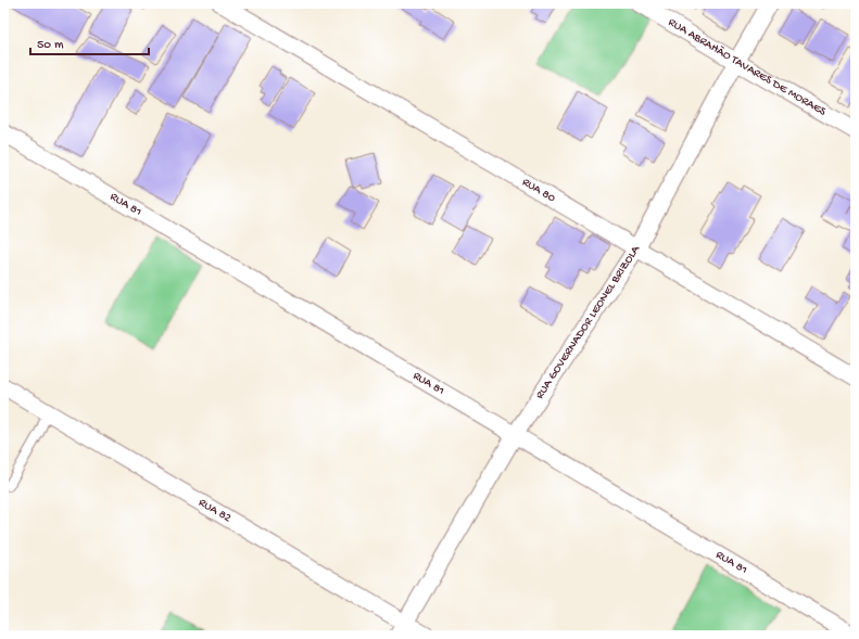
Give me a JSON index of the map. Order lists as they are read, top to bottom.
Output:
{
  "streets": {
    "street": [
      "RUA ABRAHÃO TAVARES DE MORAES",
      "RUA 80",
      "RUA 81",
      "RUA GOVERNADOR LEONEL BRIZOLA",
      "RUA 82"
    ]
  },
  "crossings": [
    ["RUA ABRAHÃO TAVARES DE MORAES", "RUA GOVERNADOR LEONEL BRIZOLA"],
    ["RUA 80", "RUA GOVERNADOR LEONEL BRIZOLA"],
    ["RUA 81", "RUA GOVERNADOR LEONEL BRIZOLA"],
    ["RUA GOVERNADOR LEONEL BRIZOLA", "RUA 82"]
  ],
  "scale_bar": "50 m"
}
